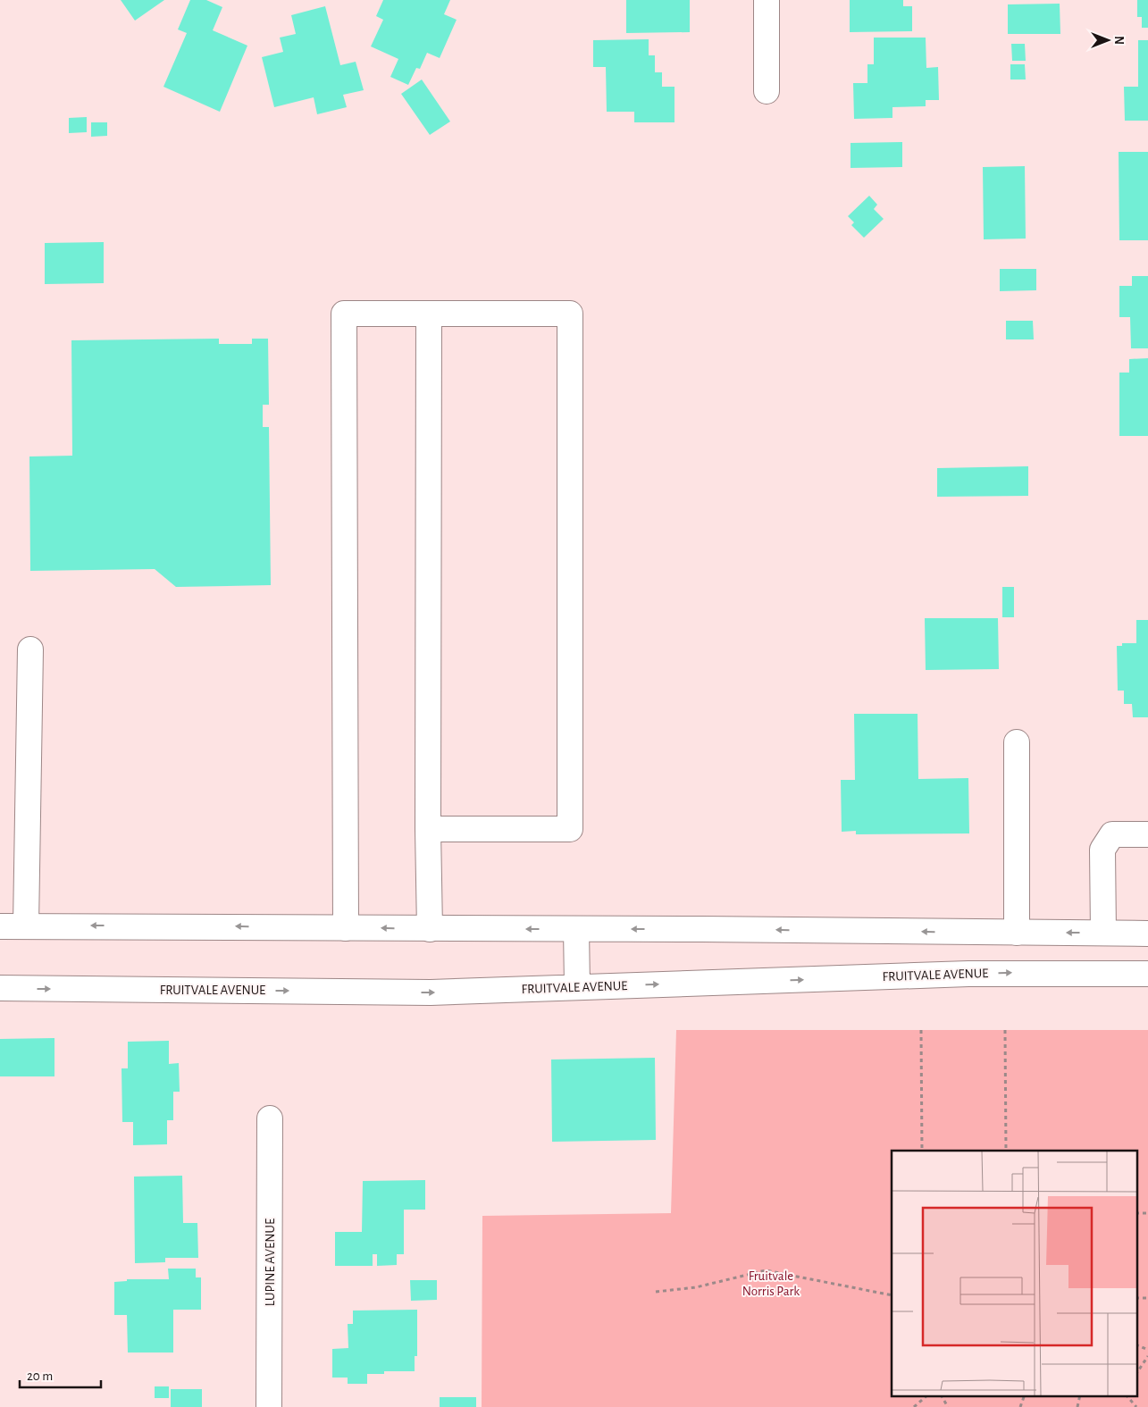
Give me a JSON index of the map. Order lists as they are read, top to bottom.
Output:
{
  "streets": {
    "main road": ["FRUITVALE AVENUE", "LUPINE AVENUE"]
  },
  "parks": ["Fruitvale Norris Park"],
  "scale_bar": "20 m",
  "north": "right"
}
